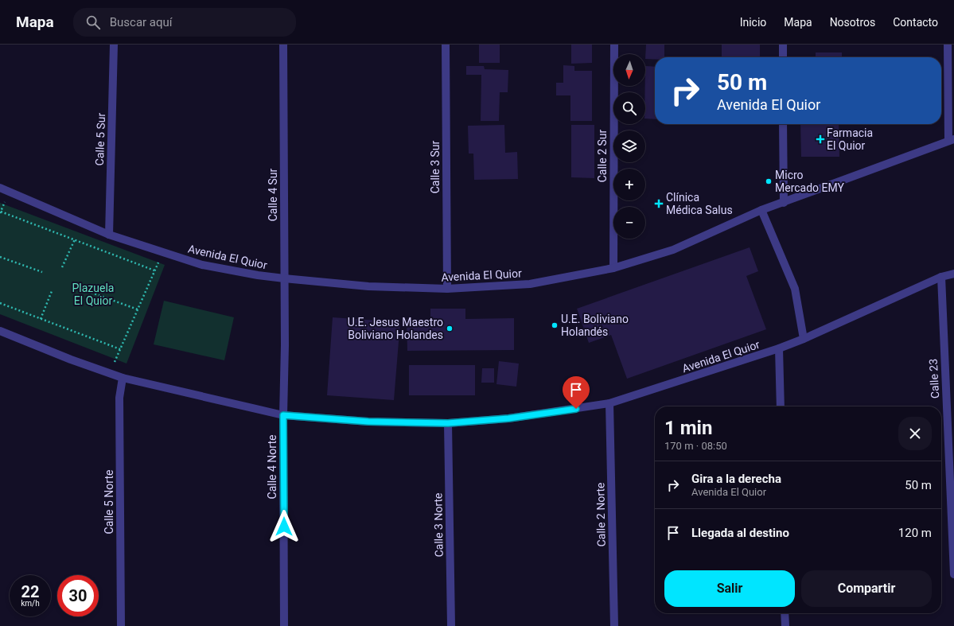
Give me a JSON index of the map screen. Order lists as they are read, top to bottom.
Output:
{
  "streets": {
    "street": [
      "Calle 5 Sur",
      "Calle 2 Sur",
      "Calle 3 Sur",
      "Calle 4 Sur",
      "Avenida El Quior",
      "Calle 23",
      "Calle 4 Norte",
      "Calle 5 Norte",
      "Calle 2 Norte",
      "Calle 3 Norte"
    ]
  },
  "crossings": [
    ["Calle 5 Sur", "Avenida El Quior"],
    ["Calle 2 Sur", "Avenida El Quior"],
    ["Calle 3 Sur", "Avenida El Quior"],
    ["Calle 4 Sur", "Avenida El Quior"],
    ["Calle 4 Sur", "Calle 4 Norte"],
    ["Avenida El Quior", "Calle 23"],
    ["Avenida El Quior", "Calle 4 Norte"],
    ["Avenida El Quior", "Calle 5 Norte"],
    ["Avenida El Quior", "Calle 2 Norte"],
    ["Avenida El Quior", "Calle 3 Norte"]
  ],
  "parks": ["Plazuela El Quior"],
  "places": {
    "health": ["Farmacia El Quior", "Clínica Médica Salus"],
    "other": ["Micro Mercado EMY", "U.E. Boliviano Holandés", "U.E. Jesus Maestro Boliviano Holandes"]
  },
  "north": "bottom",
  "page": {
    "header": "Mapa",
    "search": "Buscar aquí",
    "nav": [
      "Inicio",
      "Mapa",
      "Nosotros",
      "Contacto"
    ],
    "map_buttons": ["+", "−"],
    "turn": ["50 m", "Avenida El Quior"],
    "heading": ["1 min", "170 m · 08:50"],
    "list": [
      {
        "name": "Gira a la derecha",
        "note": "Avenida El Quior",
        "value": "50 m"
      },
      {
        "name": "Llegada al destino",
        "value": "120 m"
      }
    ],
    "buttons": ["Salir", "Compartir"],
    "speed": "22 km/h",
    "limit": "30"
  }
}
